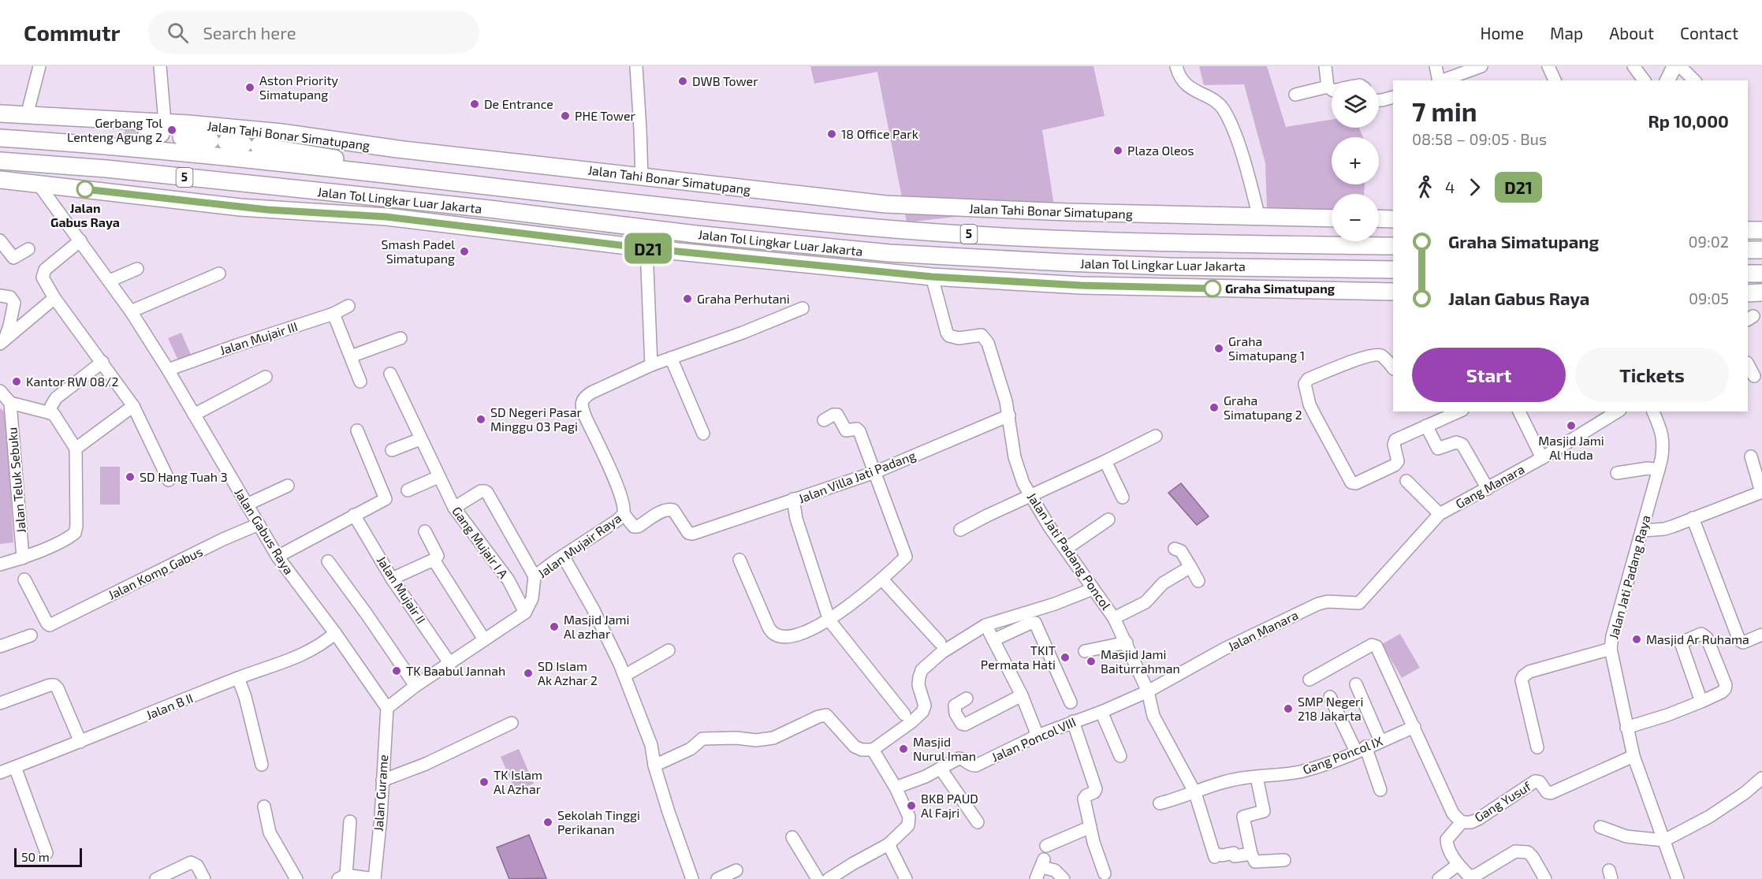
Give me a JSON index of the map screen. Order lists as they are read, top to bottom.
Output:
{
  "streets": {
    "highway": ["Jalan Tahi Bonar Simatupang", "5", "Jalan Tol Lingkar Luar Jakarta"],
    "street": [
      "Jalan Mujair III",
      "Jalan Villa Jati Padang",
      "Jalan Teluk Sebuku",
      "Gang Manara",
      "Jalan Gabus Raya",
      "Gang Mujair I A",
      "Jalan Mujair Raya",
      "Jalan Jati Padang Poncol",
      "Jalan Komp Gabus",
      "Jalan Jati Padang Raya",
      "Jalan Mujair II",
      "Jalan Manara",
      "Jalan B II",
      "Jalan Poncol VIII",
      "Gang Poncol IX",
      "Jalan Gurame",
      "Gang Yusuf"
    ]
  },
  "crossings": [
    ["Jalan Mujair III", "Jalan Gabus Raya"],
    ["Jalan Villa Jati Padang", "Jalan Jati Padang Poncol"],
    ["Gang Manara", "Jalan Manara"],
    ["Jalan Gabus Raya", "Jalan Komp Gabus"],
    ["Jalan Gabus Raya", "Jalan B II"],
    ["Jalan Gabus Raya", "Jalan Gurame"],
    ["Gang Mujair I A", "Jalan Mujair Raya"],
    ["Jalan Jati Padang Poncol", "Jalan Manara"],
    ["Jalan Jati Padang Poncol", "Jalan Poncol VIII"],
    ["Jalan Jati Padang Poncol", "Gang Poncol IX"],
    ["Jalan Jati Padang Raya", "Gang Yusuf"],
    ["Jalan Manara", "Jalan Poncol VIII"]
  ],
  "places": [
    "DWB Tower",
    "Aston Priority Simatupang",
    "De Entrance",
    "PHE Tower",
    "Gerbang Tol Lenteng Agung 2",
    "18 Office Park",
    "Plaza Oleos",
    "Jalan Gabus Raya",
    "Smash Padel Simatupang",
    "Graha Simatupang",
    "Graha Perhutani",
    "Graha Simatupang 1",
    "Kantor RW 08/2",
    "Graha Simatupang 2",
    "SD Negeri Pasar Minggu 03 Pagi",
    "Masjid Jami Al Huda",
    "SD Hang Tuah 3",
    "Masjid Jami Al azhar",
    "Masjid Ar Ruhama",
    "TKIT Permata Hati",
    "Masjid Jami Baiturrahman",
    "TK Baabul Jannah",
    "SD Islam Ak Azhar 2",
    "SMP Negeri 218 Jakarta",
    "Masjid Nurul Iman",
    "TK Islam Al Azhar",
    "BKB PAUD Al Fajri",
    "Sekolah Tinggi Perikanan"
  ],
  "lines": ["bus line D21"],
  "scale_bar": "50 m",
  "page": {
    "header": "Commutr",
    "search": "Search here",
    "nav": [
      "Home",
      "Map",
      "About",
      "Contact"
    ],
    "on_map": "D21",
    "map_buttons": ["+", "−"],
    "heading": ["7 min", "08:58 – 09:05 · Bus", "Rp 10,000"],
    "legs": ["4", "D21"],
    "list": [
      {
        "name": "Graha Simatupang",
        "value": "09:02"
      },
      {
        "name": "Jalan Gabus Raya",
        "value": "09:05"
      }
    ],
    "buttons": ["Start", "Tickets"],
    "scale": "50 m"
  }
}
